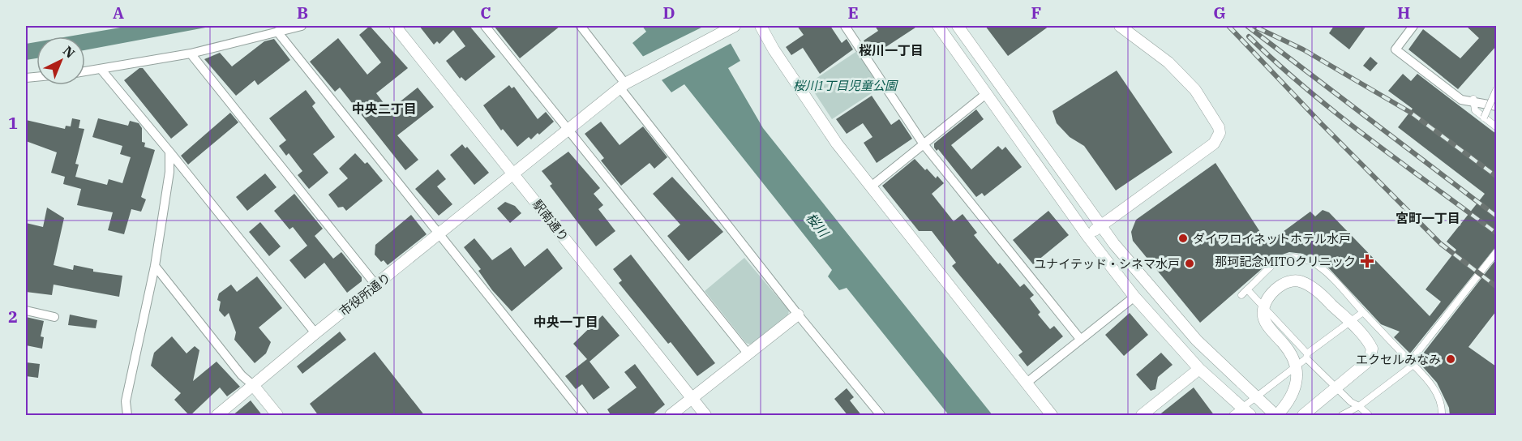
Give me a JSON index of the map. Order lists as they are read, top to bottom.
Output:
{
  "streets": {
    "street": ["駅南通り", "市役所通り"]
  },
  "crossings": [
    ["駅南通り", "市役所通り"]
  ],
  "districts": [
    "桜川一丁目",
    "中央二丁目",
    "宮町一丁目",
    "中央一丁目"
  ],
  "water": ["桜川"],
  "parks": ["桜川1丁目児童公園"],
  "places": {
    "other": ["ダイワロイネットホテル水戸", "ユナイテッド・シネマ水戸", "エクセルみなみ"],
    "health": ["那珂記念MITOクリニック"]
  },
  "north": "top right",
  "grid": {
    "columns": [
      "A",
      "B",
      "C",
      "D",
      "E",
      "F",
      "G",
      "H"
    ],
    "rows": ["1", "2"]
  }
}
